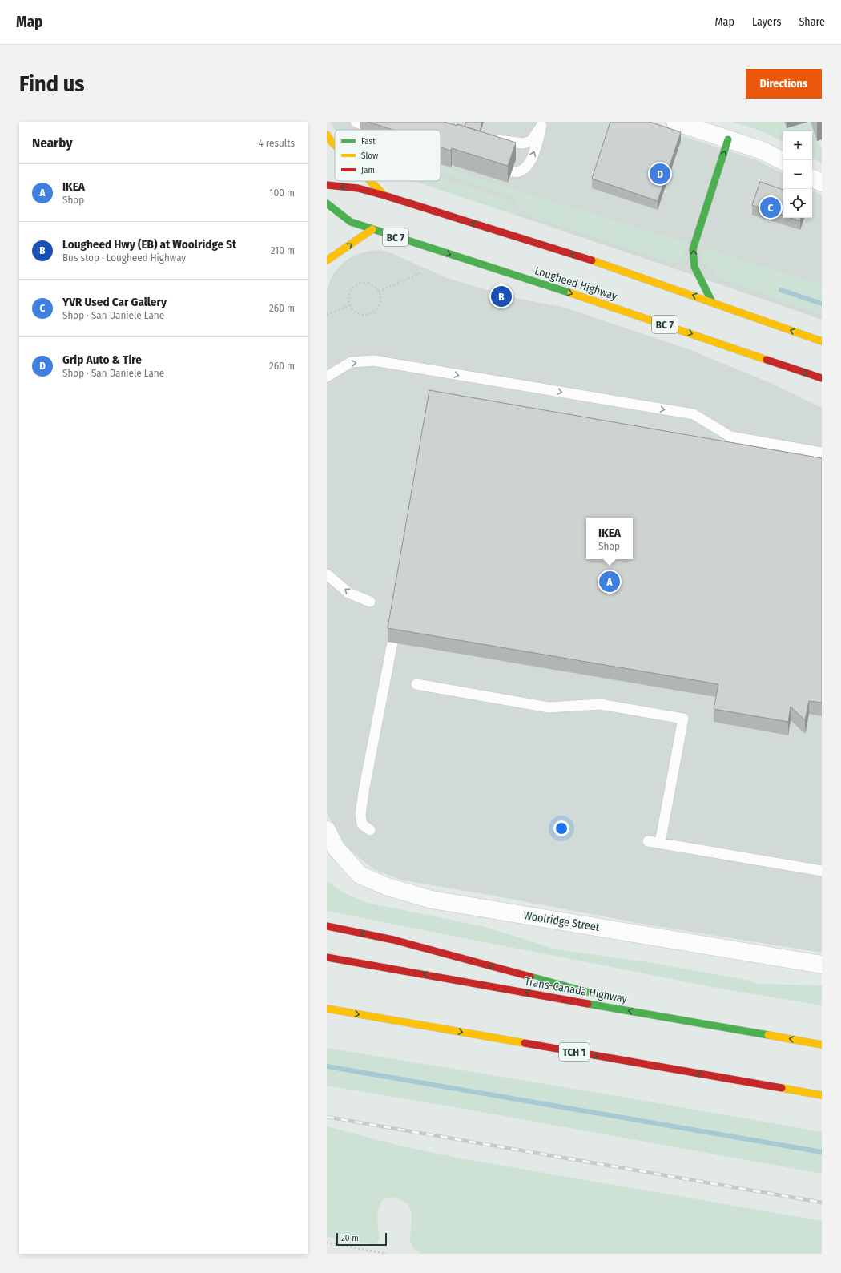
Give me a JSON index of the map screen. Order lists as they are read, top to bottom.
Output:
{
  "streets": {
    "main road": [
      "BC 7",
      "Lougheed Highway",
      "Trans-Canada Highway",
      "TCH 1"
    ],
    "street": ["Woolridge Street"]
  },
  "legend": ["Fast", "Slow", "Jam"],
  "scale_bar": "20 m",
  "page": {
    "header": "Map",
    "nav": ["Map", "Layers", "Share"],
    "buttons": "Directions",
    "title": "Find us",
    "heading": ["Nearby", "4 results"],
    "map_buttons": ["+", "−"],
    "pins": [
      "D",
      "C",
      "B",
      "A"
    ],
    "list": [
      {
        "mark": "A",
        "name": "IKEA",
        "note": "Shop",
        "value": "100 m"
      },
      {
        "mark": "B",
        "name": "Lougheed Hwy (EB) at Woolridge St",
        "note": "Bus stop · Lougheed Highway",
        "value": "210 m"
      },
      {
        "mark": "C",
        "name": "YVR Used Car Gallery",
        "note": "Shop · San Daniele Lane",
        "value": "260 m"
      },
      {
        "mark": "D",
        "name": "Grip Auto & Tire",
        "note": "Shop · San Daniele Lane",
        "value": "260 m"
      }
    ],
    "popup": ["IKEA", "Shop"],
    "scale": "20 m"
  }
}
